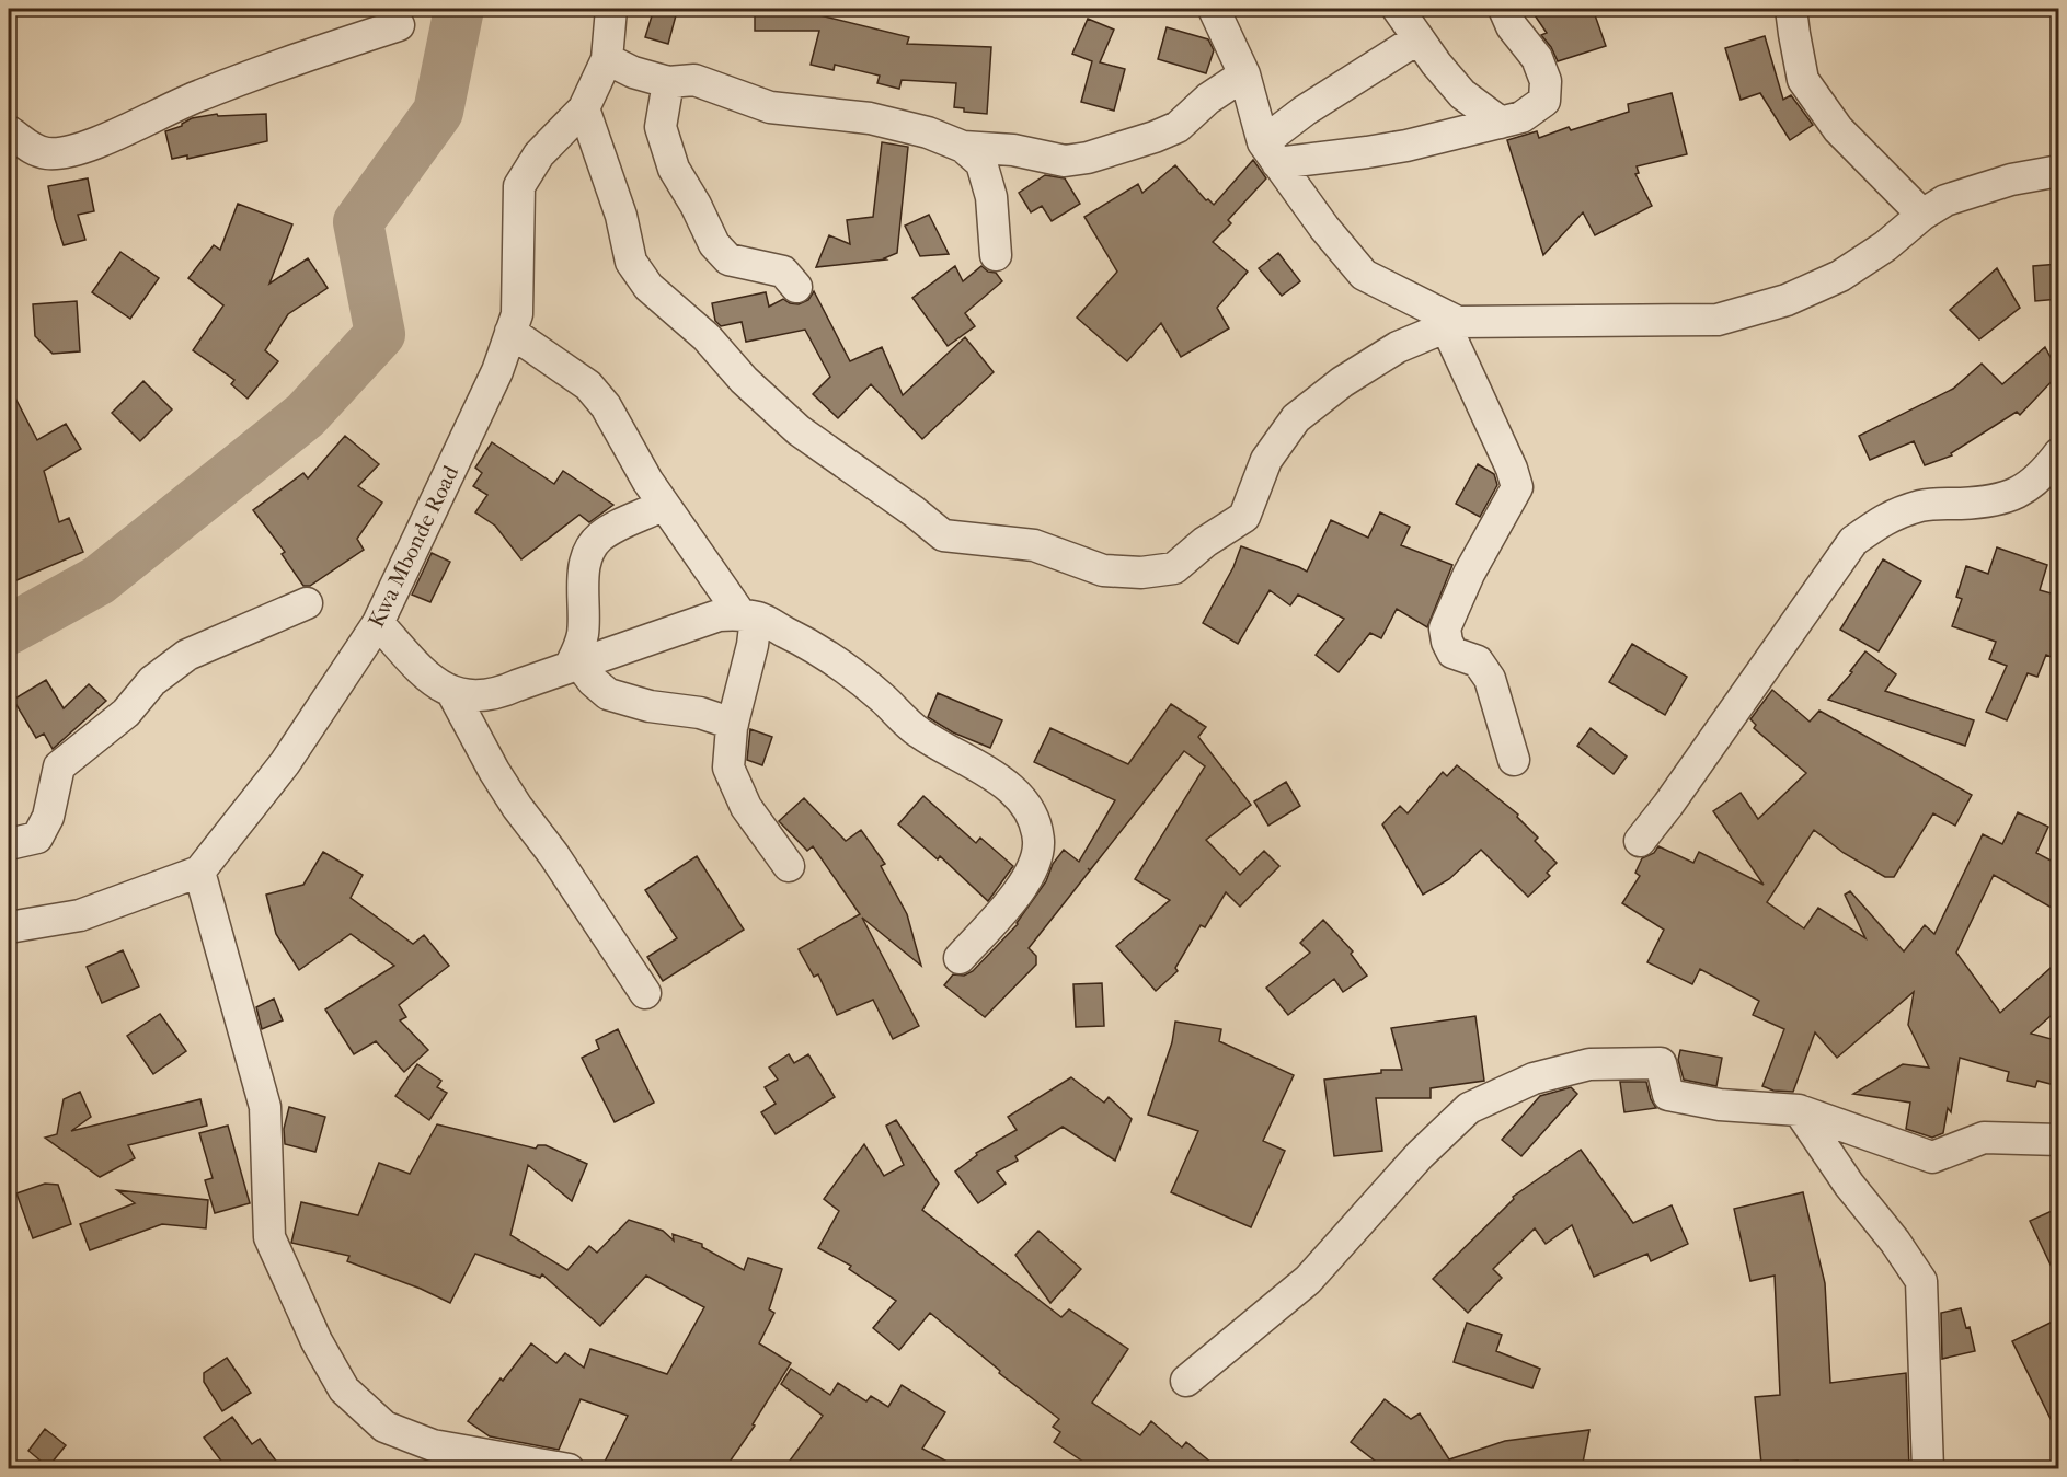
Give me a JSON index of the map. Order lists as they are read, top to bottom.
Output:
{
  "streets": {
    "street": ["Kwa Mbonde Road"]
  }
}
